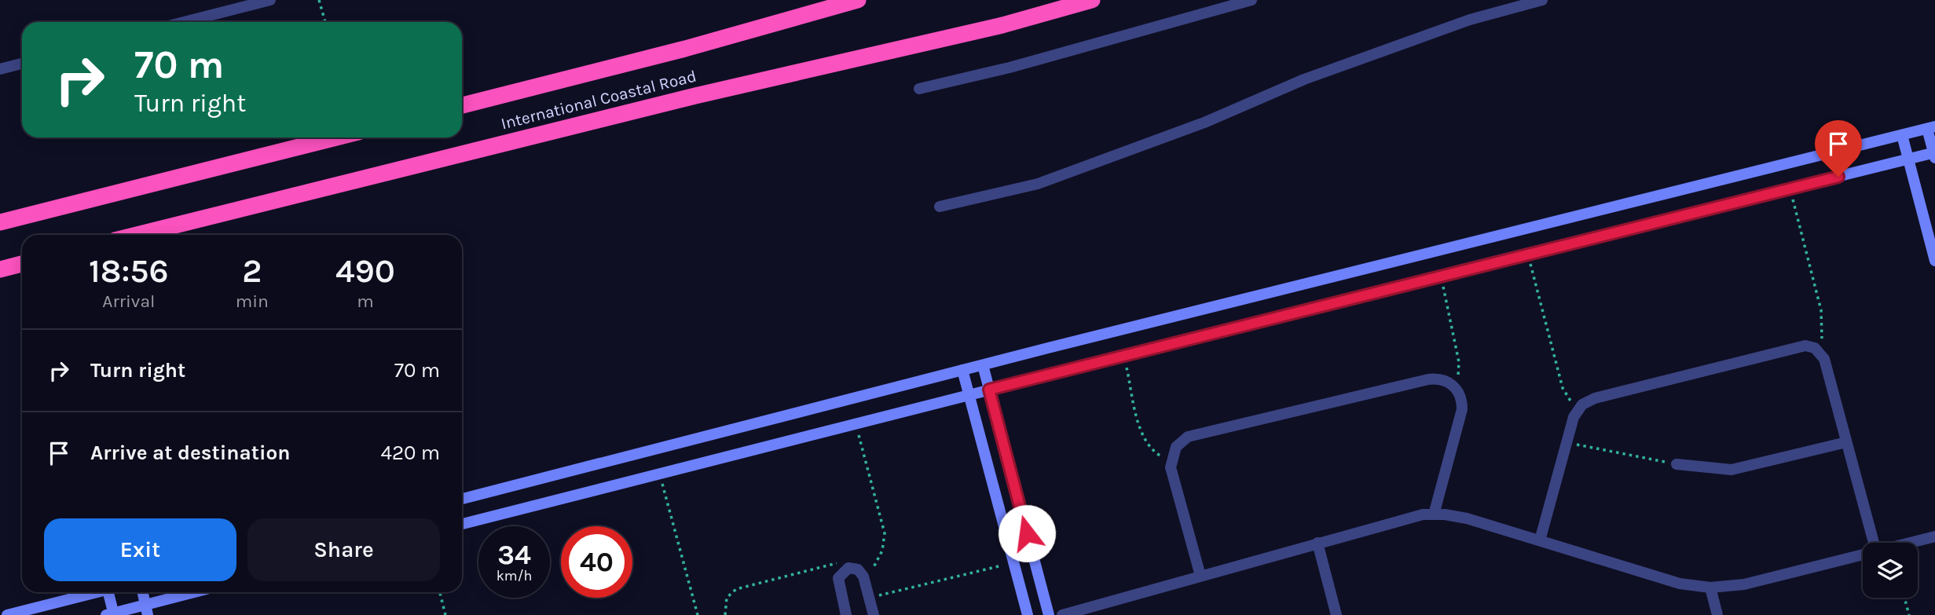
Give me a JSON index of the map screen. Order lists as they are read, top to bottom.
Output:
{
  "streets": {
    "highway": ["International Coastal Road"]
  },
  "page": {
    "turn": ["70 m", "Turn right"],
    "eta": [
      "18:56",
      "Arrival",
      "2",
      "min",
      "490",
      "m"
    ],
    "list": [
      {
        "name": "Turn right",
        "value": "70 m"
      },
      {
        "name": "Arrive at destination",
        "value": "420 m"
      }
    ],
    "buttons": ["Exit", "Share"],
    "speed": "34 km/h",
    "limit": "40"
  }
}
